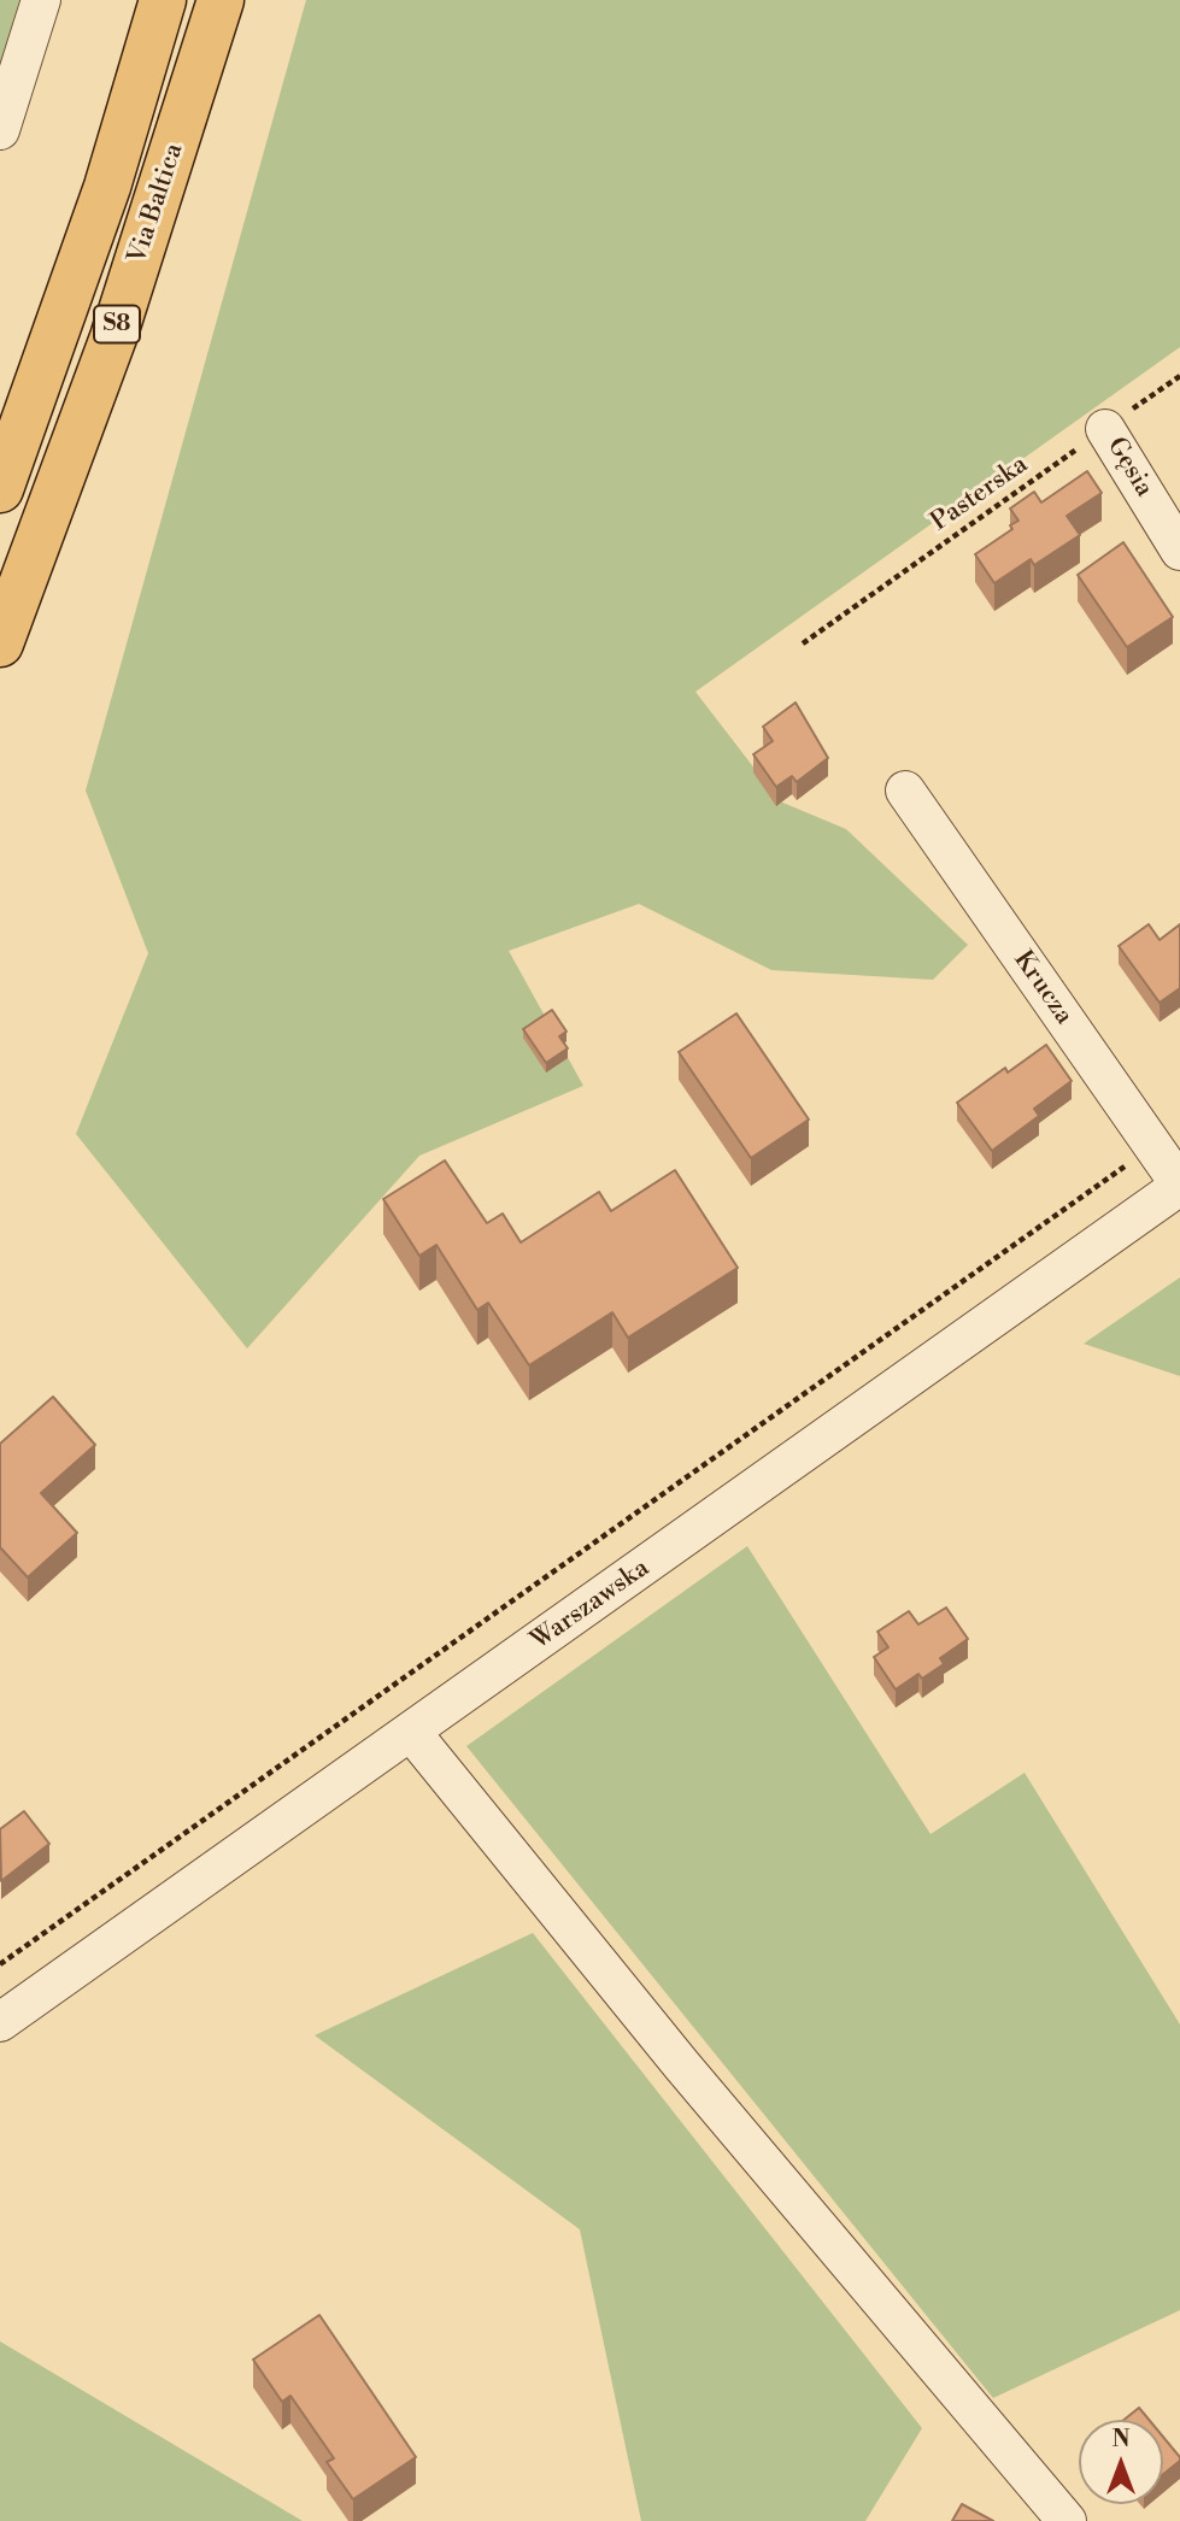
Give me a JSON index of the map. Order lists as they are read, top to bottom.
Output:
{
  "streets": {
    "highway": ["Via Baltica", "S8"],
    "street": ["Gęsia", "Krucza", "Warszawska"],
    "path": ["Pasterska"]
  },
  "crossings": [
    ["Gęsia", "Pasterska"],
    ["Krucza", "Warszawska"]
  ],
  "north": "top"
}
